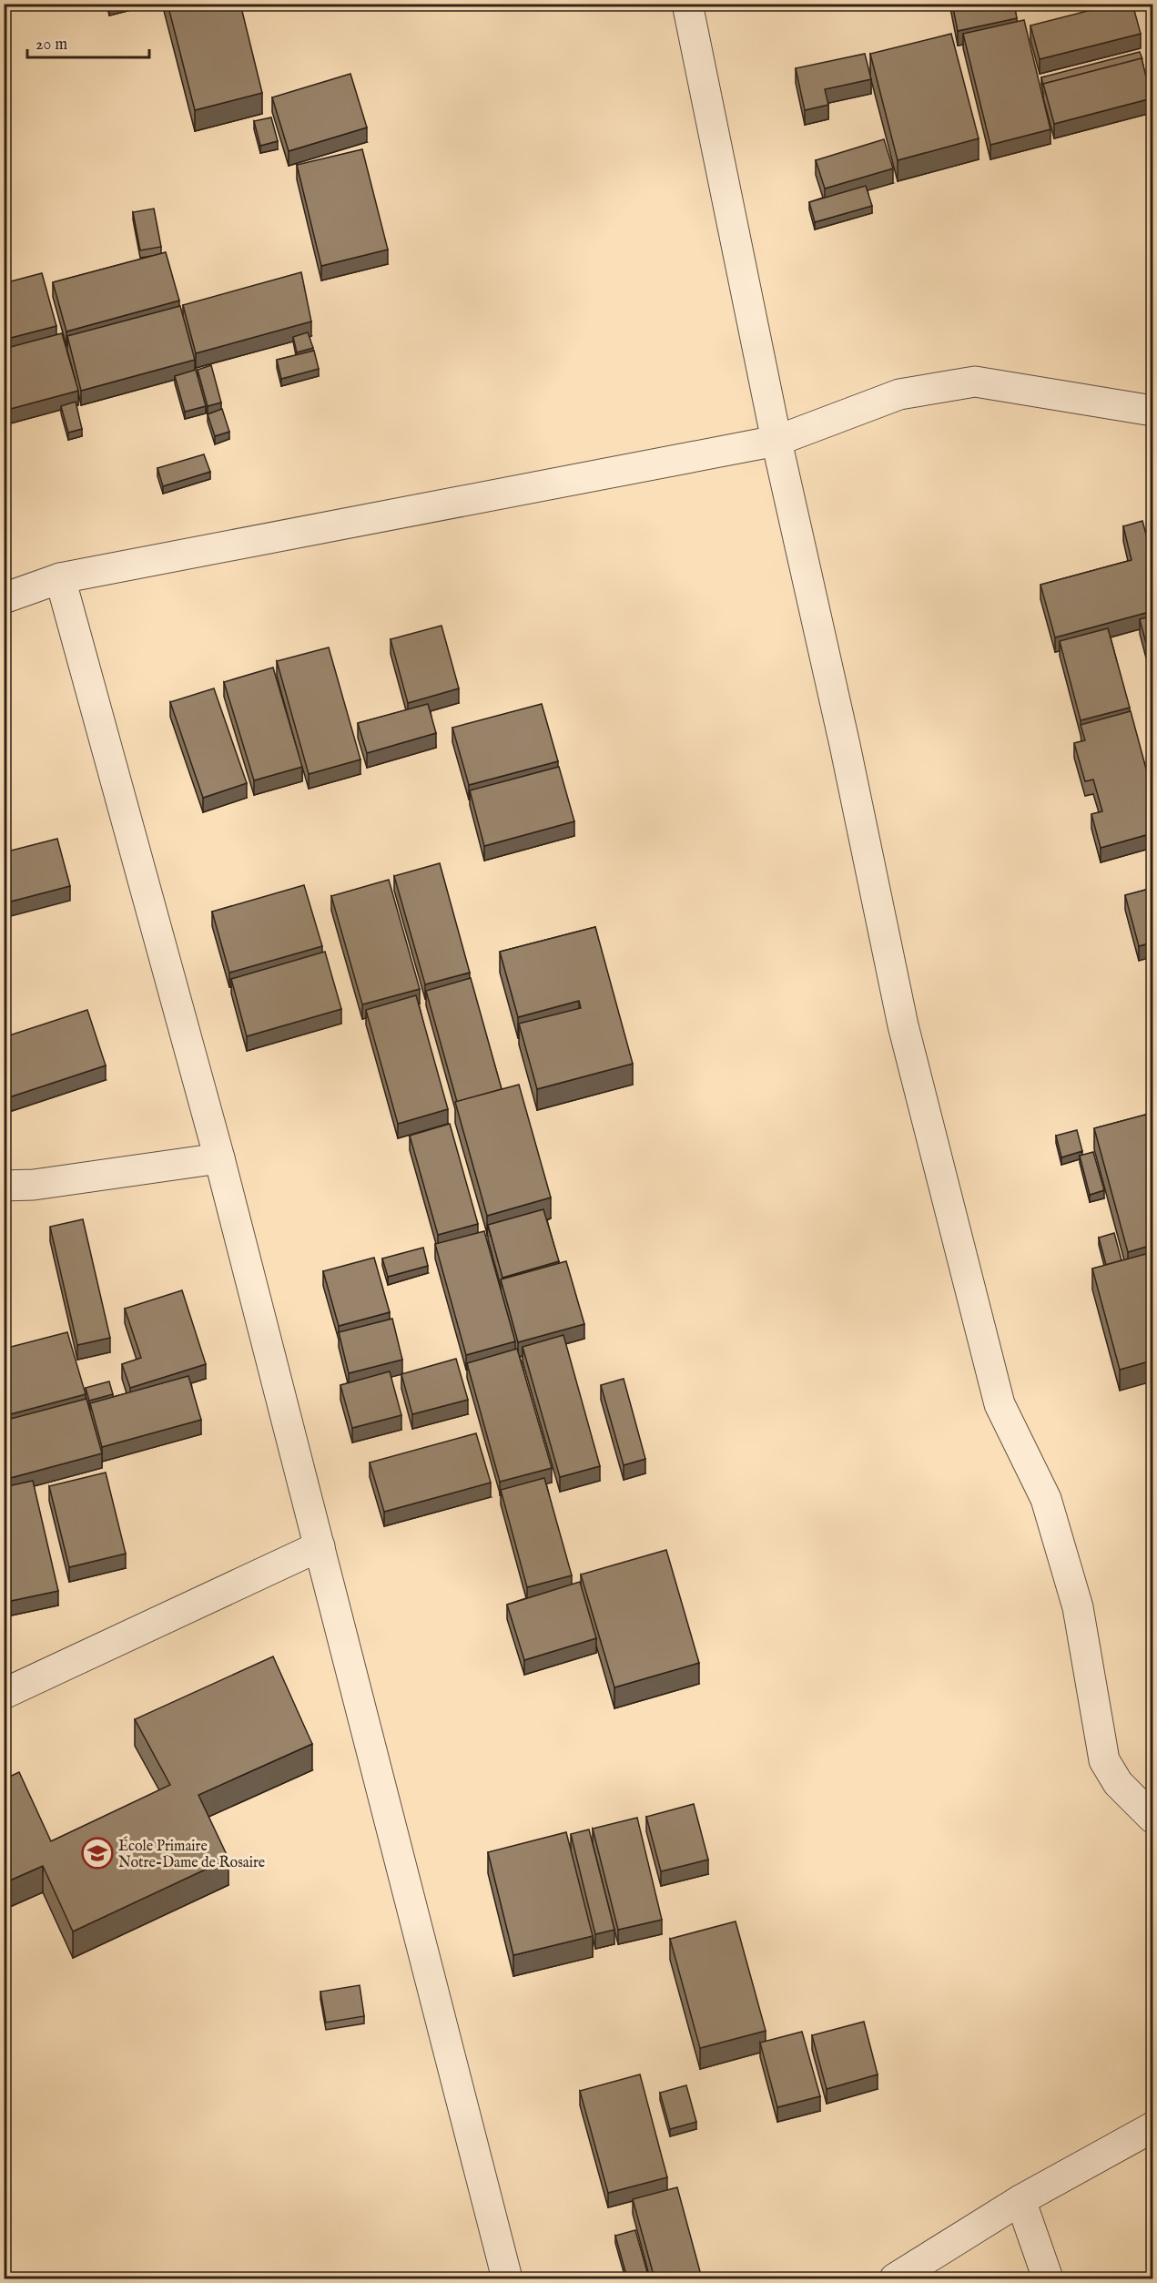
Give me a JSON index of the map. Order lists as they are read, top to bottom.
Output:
{
  "places": {
    "school or university": ["École Primaire Notre-Dame de Rosaire"]
  },
  "scale_bar": "20 m"
}
